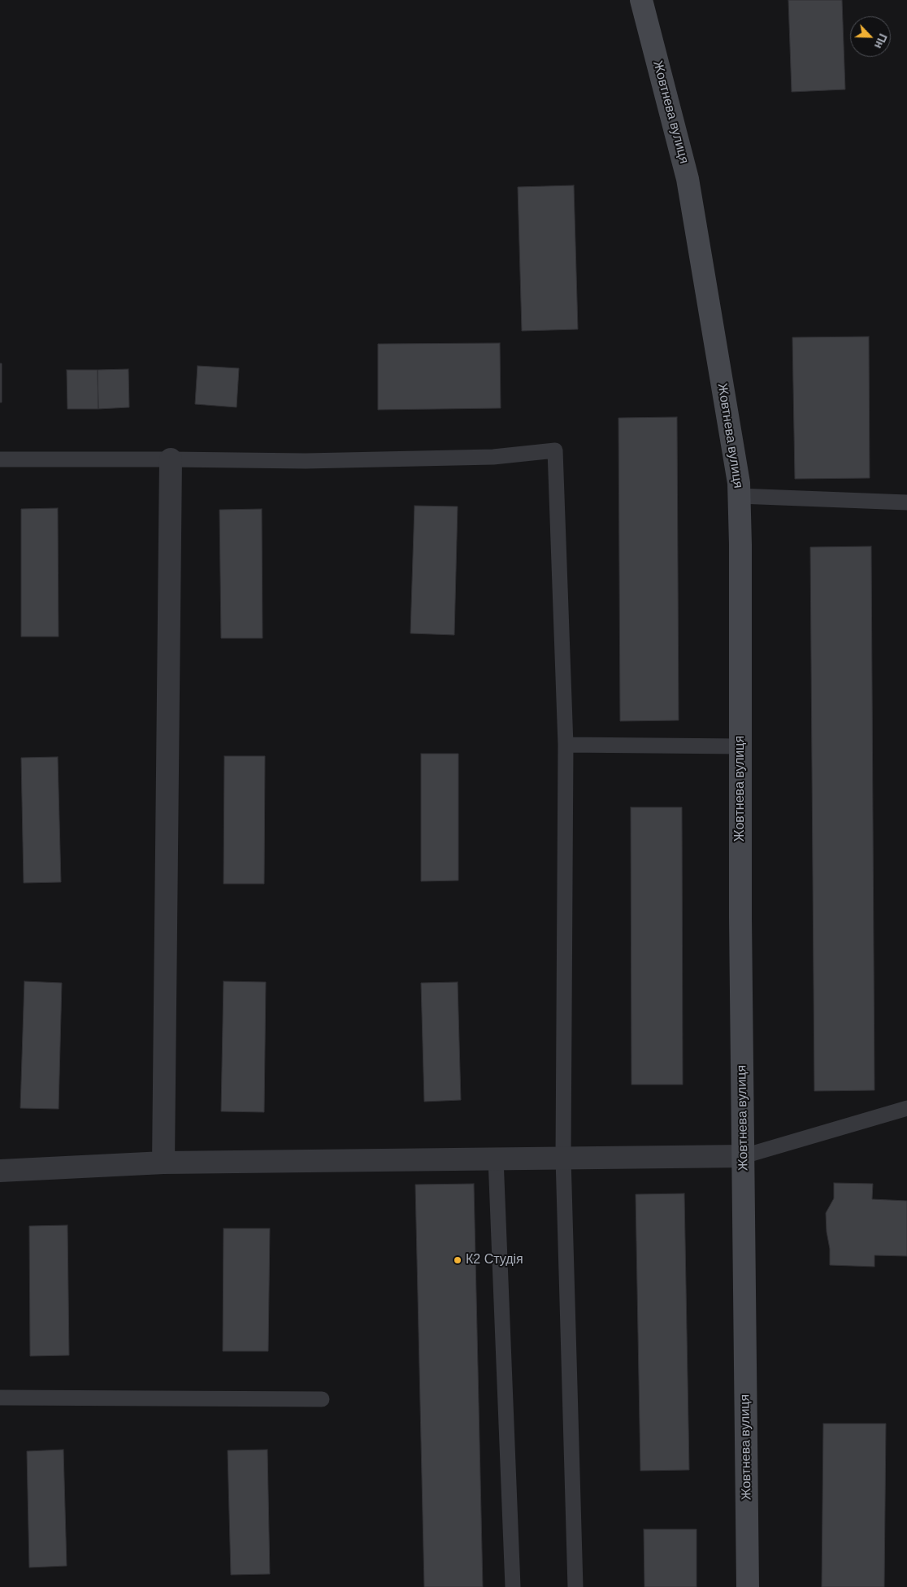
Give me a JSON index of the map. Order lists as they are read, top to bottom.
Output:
{
  "streets": {
    "main road": ["Жовтнева вулиця"]
  },
  "places": ["К2 Студiя"],
  "north": "bottom right"
}
